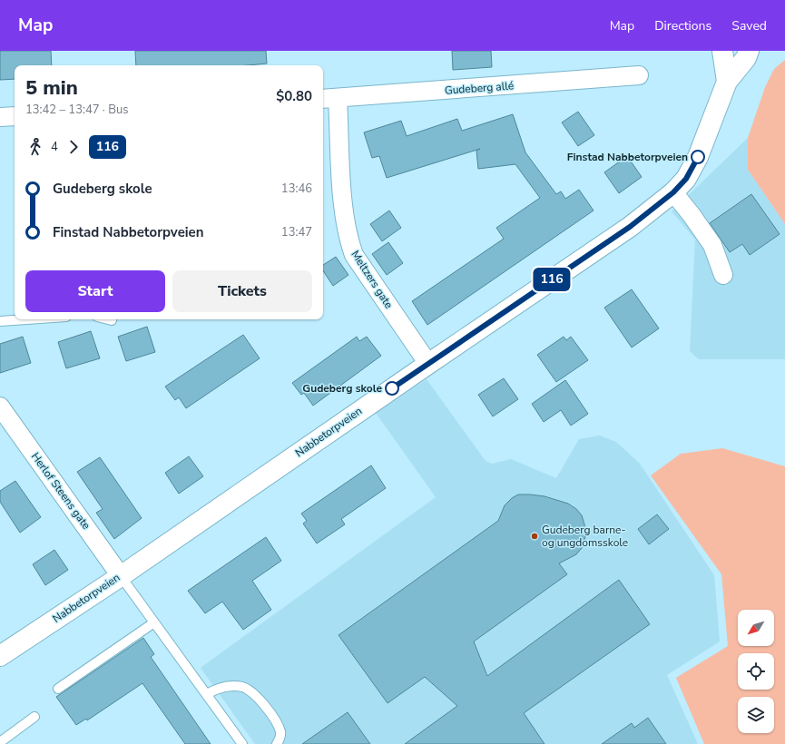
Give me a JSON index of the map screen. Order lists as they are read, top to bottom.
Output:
{
  "streets": {
    "street": [
      "Gudeberg allé",
      "Meltzers gate",
      "Nabbetorpveien",
      "Herlof Steens gate"
    ]
  },
  "crossings": [
    ["Gudeberg allé", "Meltzers gate"],
    ["Meltzers gate", "Nabbetorpveien"],
    ["Nabbetorpveien", "Herlof Steens gate"]
  ],
  "places": ["Finstad Nabbetorpveien", "Gudeberg skole", "Gudeberg barne- og ungdomsskole"],
  "lines": ["bus line 116"],
  "north": "bottom left",
  "page": {
    "header": "Map",
    "nav": ["Map", "Directions", "Saved"],
    "on_map": "116",
    "heading": ["5 min", "13:42 – 13:47 · Bus", "$0.80"],
    "legs": ["4", "116"],
    "list": [
      {
        "name": "Gudeberg skole",
        "value": "13:46"
      },
      {
        "name": "Finstad Nabbetorpveien",
        "value": "13:47"
      }
    ],
    "buttons": ["Start", "Tickets"]
  }
}
